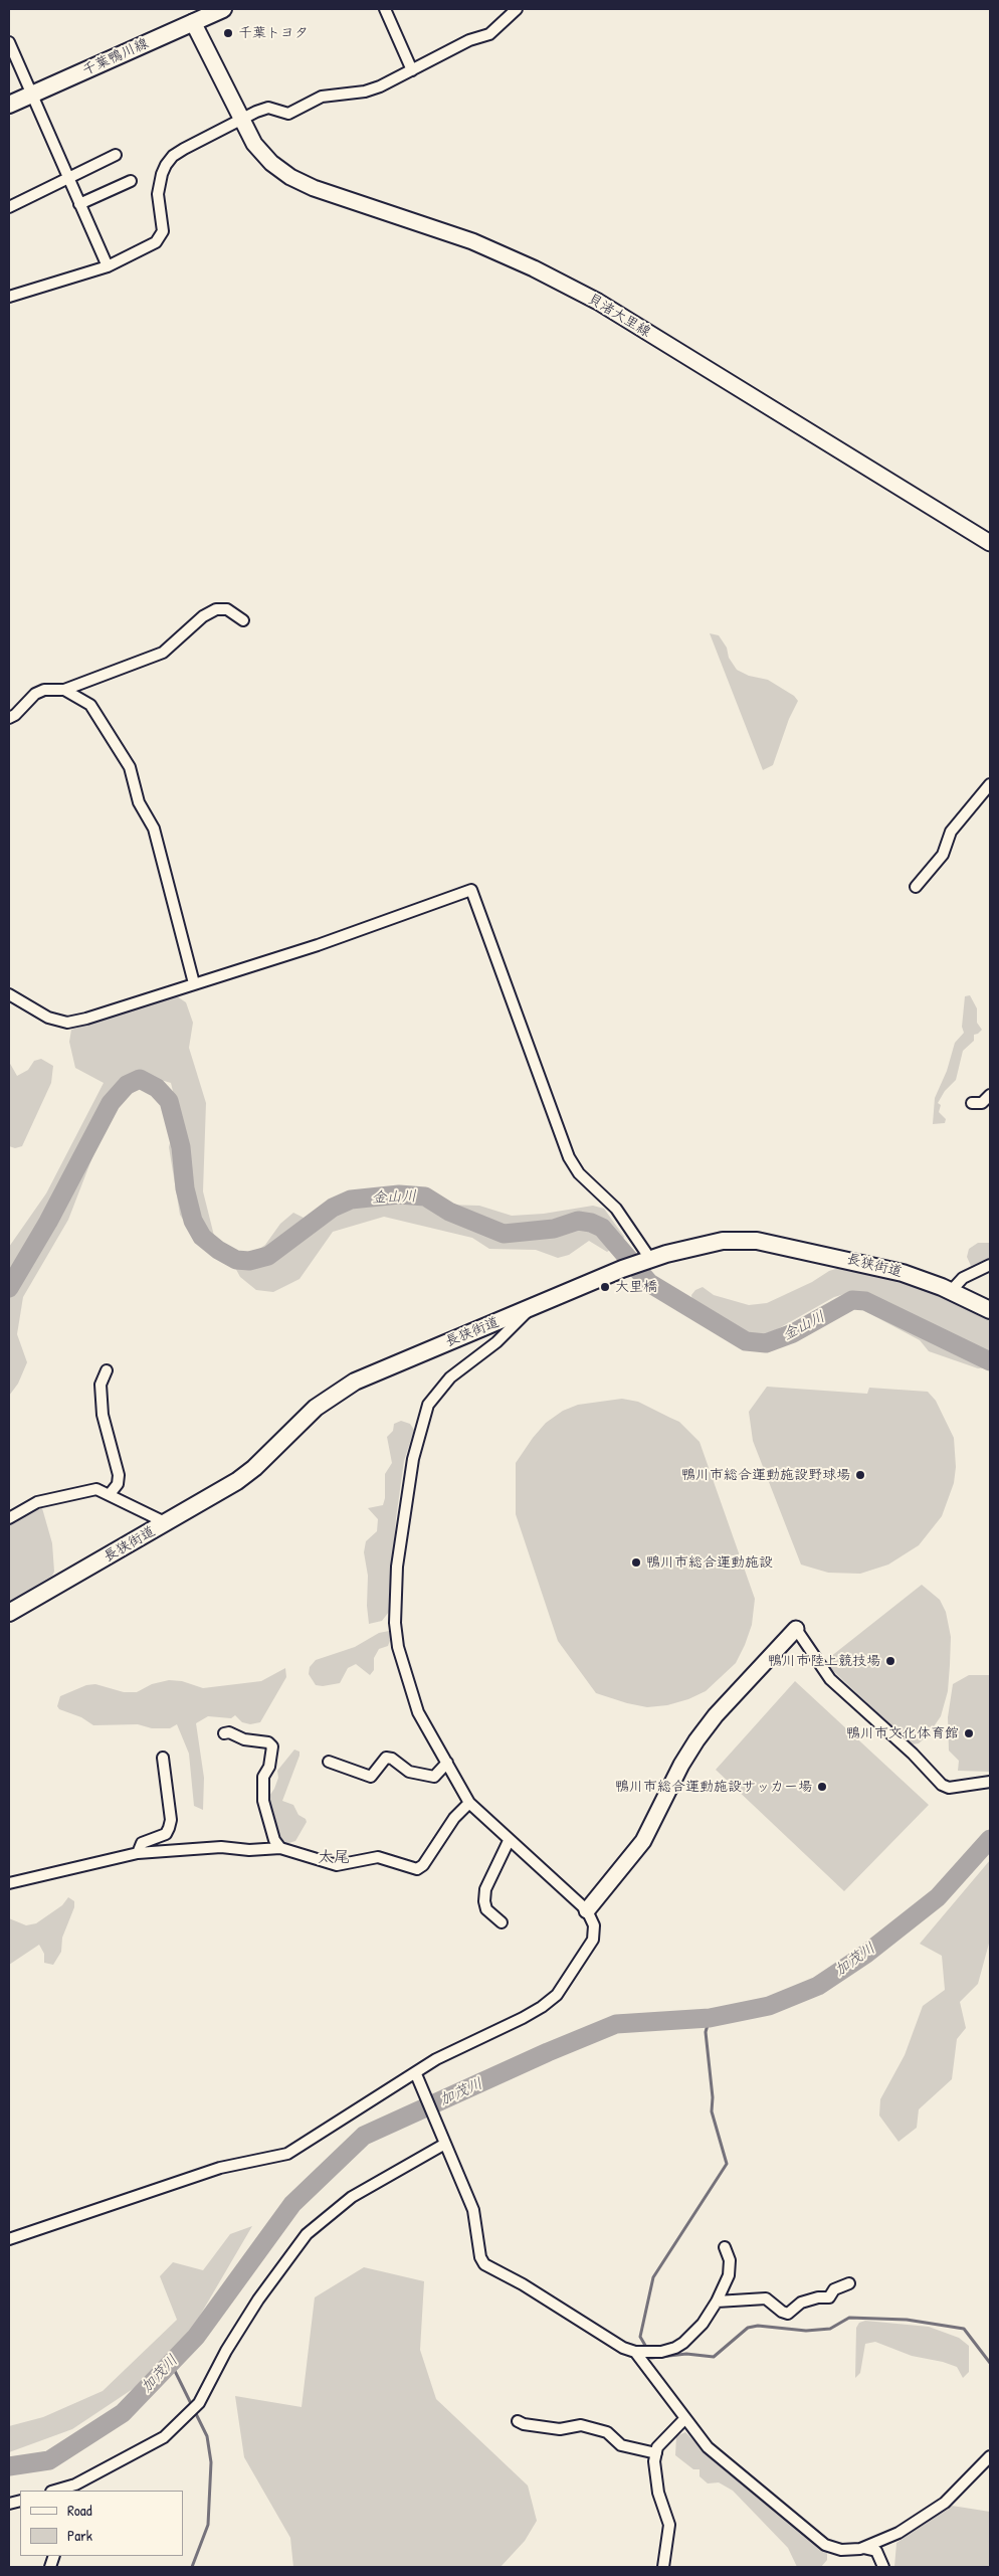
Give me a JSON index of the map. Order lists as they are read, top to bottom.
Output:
{
  "streets": {
    "main road": ["千葉鴨川線", "長狭街道"],
    "street": ["貝渚大里線"]
  },
  "crossings": [
    ["千葉鴨川線", "貝渚大里線"]
  ],
  "districts": ["太尾"],
  "water": ["金山川", "加茂川"],
  "places": [
    "千葉トヨタ",
    "大里橋",
    "鴨川市総合運動施設野球場",
    "鴨川市総合運動施設",
    "鴨川市陸上競技場",
    "鴨川市文化体育館",
    "鴨川市総合運動施設サッカー場"
  ],
  "legend": ["Road", "Park"]
}
